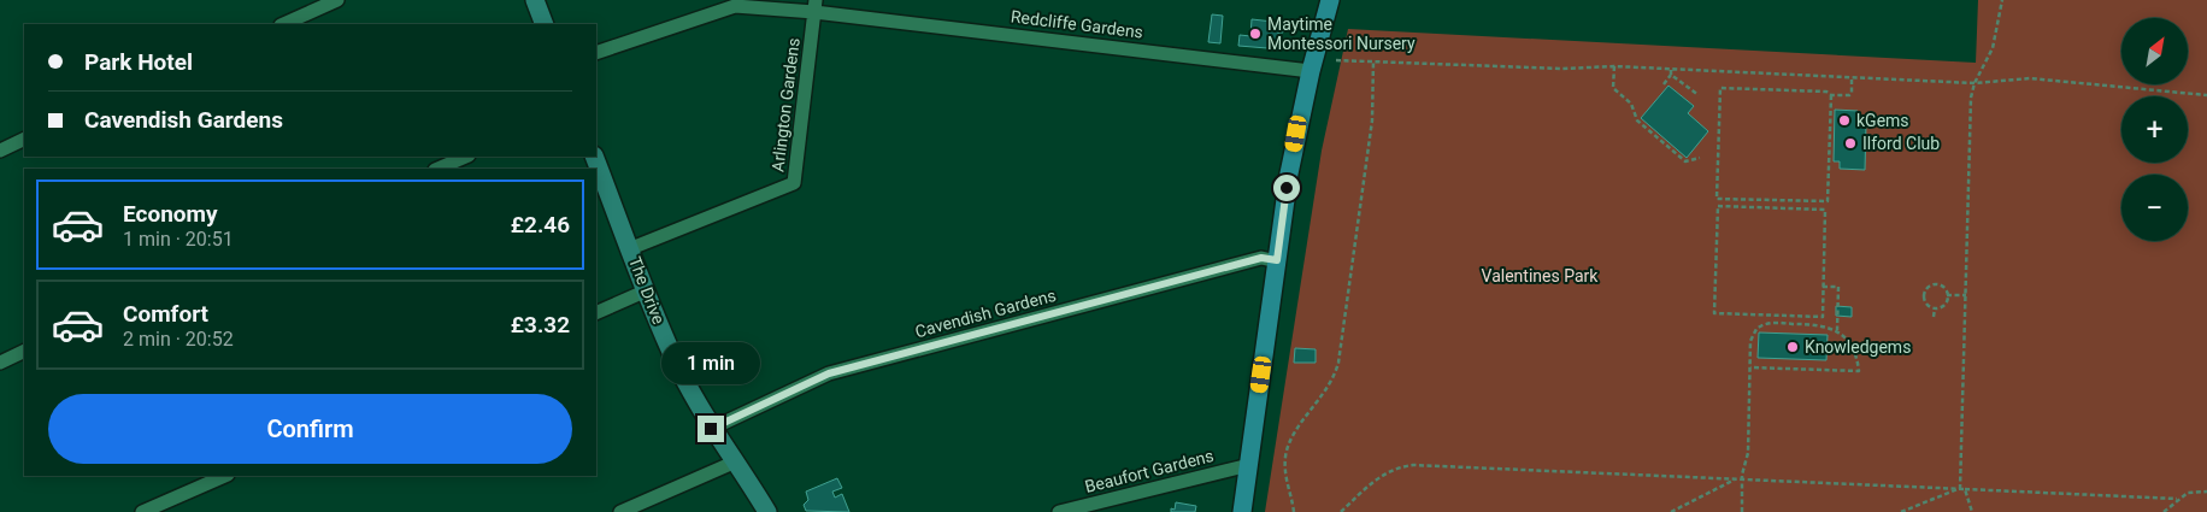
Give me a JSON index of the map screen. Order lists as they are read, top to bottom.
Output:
{
  "streets": {
    "street": [
      "Redcliffe Gardens",
      "Arlington Gardens",
      "The Drive",
      "Cavendish Gardens",
      "Beaufort Gardens"
    ]
  },
  "crossings": [
    ["Redcliffe Gardens", "Arlington Gardens"],
    ["Arlington Gardens", "The Drive"],
    ["The Drive", "Cavendish Gardens"]
  ],
  "parks": ["Valentines Park"],
  "places": [
    "Maytime Montessori Nursery",
    "kGems",
    "Ilford Club",
    "Knowledgems"
  ],
  "north": "top right",
  "page": {
    "map_buttons": ["+", "−"],
    "banner": ["Park Hotel", "Cavendish Gardens"],
    "list": [
      {
        "name": "Economy",
        "note": "1 min · 20:51",
        "value": "£2.46"
      },
      {
        "name": "Comfort",
        "note": "2 min · 20:52",
        "value": "£3.32"
      }
    ],
    "bubble": "1 min",
    "buttons": "Confirm"
  }
}
